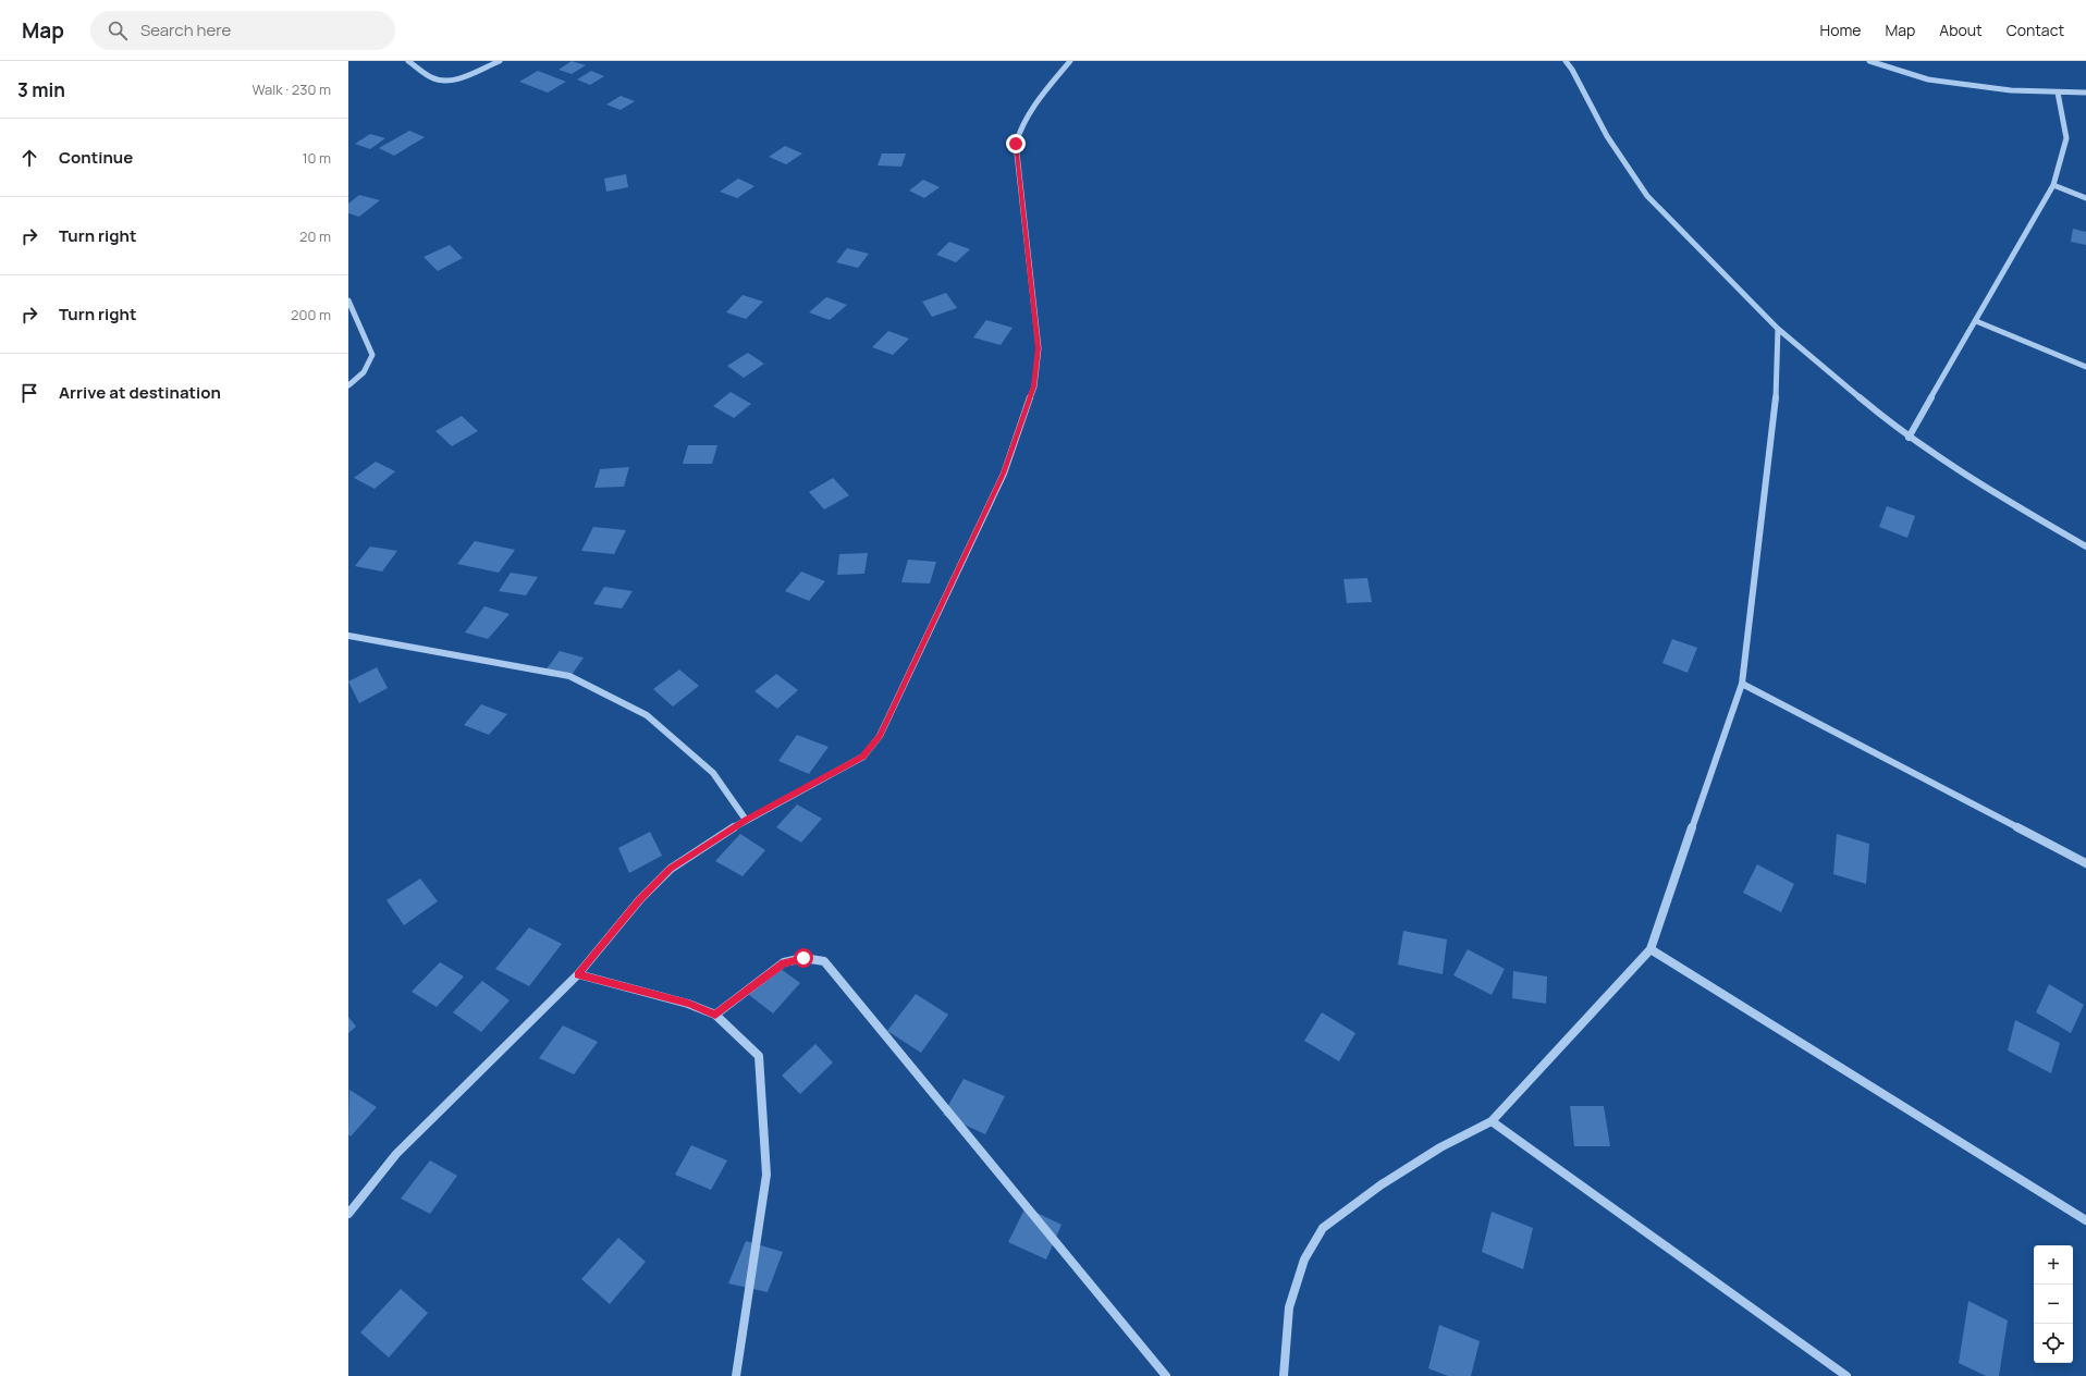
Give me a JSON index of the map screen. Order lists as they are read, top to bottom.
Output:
{
  "page": {
    "header": "Map",
    "search": "Search here",
    "nav": [
      "Home",
      "Map",
      "About",
      "Contact"
    ],
    "heading": ["3 min", "Walk · 230 m"],
    "list": [
      ["Continue", "10 m"],
      ["Turn right", "20 m"],
      ["Turn right", "200 m"],
      "Arrive at destination"
    ],
    "map_buttons": ["+", "−"]
  }
}
